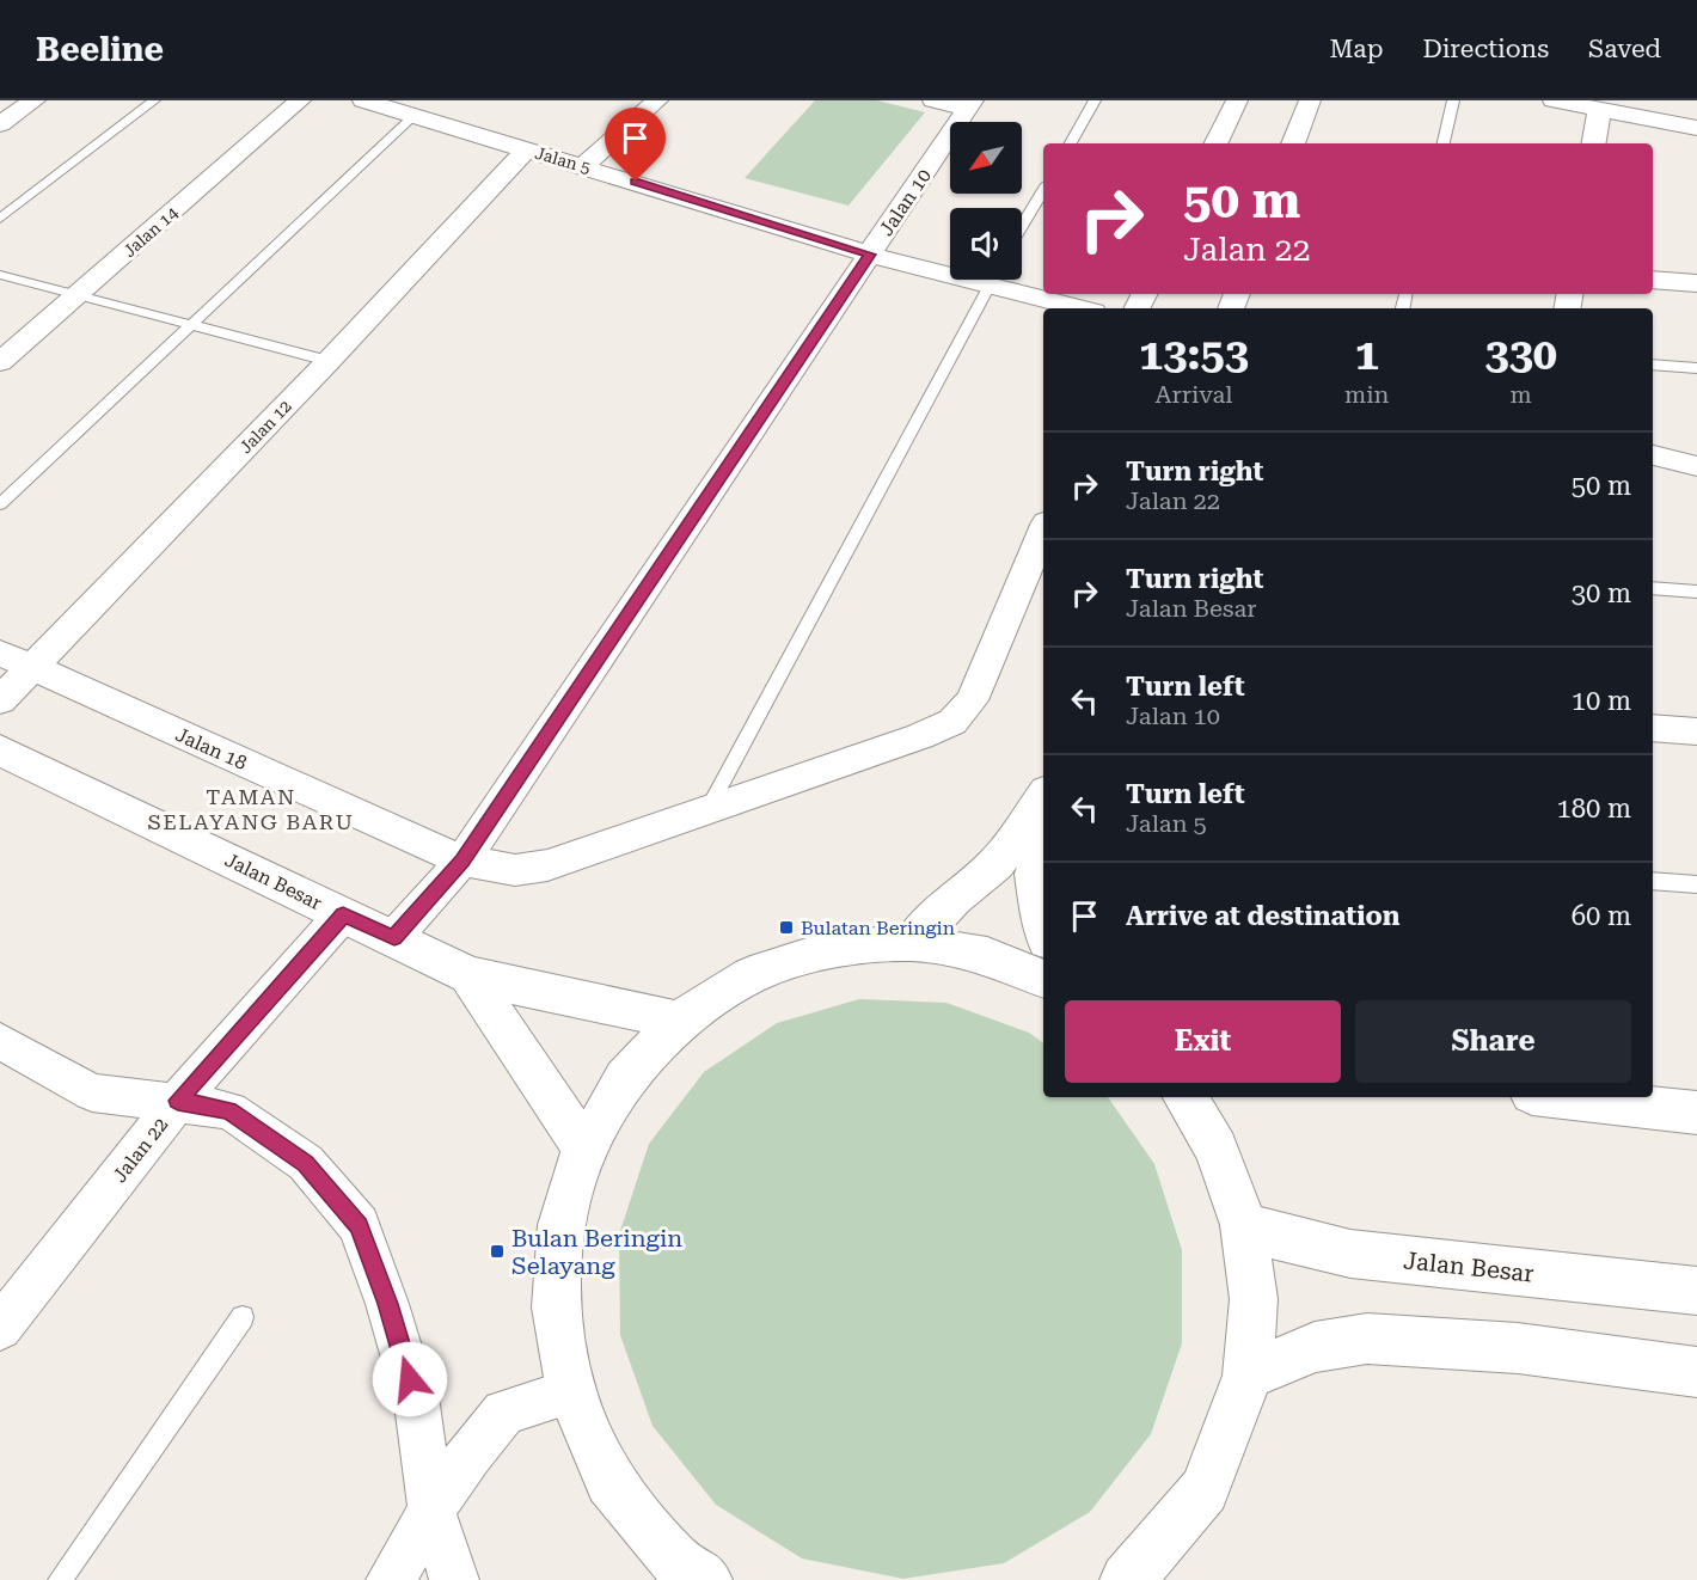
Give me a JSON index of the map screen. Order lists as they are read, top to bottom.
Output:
{
  "streets": {
    "main road": ["Jalan Besar"],
    "street": [
      "Jalan 5",
      "Jalan 10",
      "Jalan 14",
      "Jalan 12",
      "Jalan 18",
      "Jalan 22"
    ]
  },
  "crossings": [
    ["Jalan 5", "Jalan 10"],
    ["Jalan 5", "Jalan 12"],
    ["Jalan 10", "Jalan 18"],
    ["Jalan 10", "Jalan Besar"],
    ["Jalan 12", "Jalan 18"],
    ["Jalan Besar", "Jalan 22"]
  ],
  "districts": ["TAMAN SELAYANG BARU"],
  "places": {
    "transit": ["Bulatan Beringin", "Bulan Beringin Selayang"]
  },
  "north": "bottom left",
  "page": {
    "header": "Beeline",
    "nav": ["Map", "Directions", "Saved"],
    "turn": ["50 m", "Jalan 22"],
    "eta": [
      "13:53",
      "Arrival",
      "1",
      "min",
      "330",
      "m"
    ],
    "list": [
      {
        "name": "Turn right",
        "note": "Jalan 22",
        "value": "50 m"
      },
      {
        "name": "Turn right",
        "note": "Jalan Besar",
        "value": "30 m"
      },
      {
        "name": "Turn left",
        "note": "Jalan 10",
        "value": "10 m"
      },
      {
        "name": "Turn left",
        "note": "Jalan 5",
        "value": "180 m"
      },
      {
        "name": "Arrive at destination",
        "value": "60 m"
      }
    ],
    "buttons": ["Exit", "Share"]
  }
}
